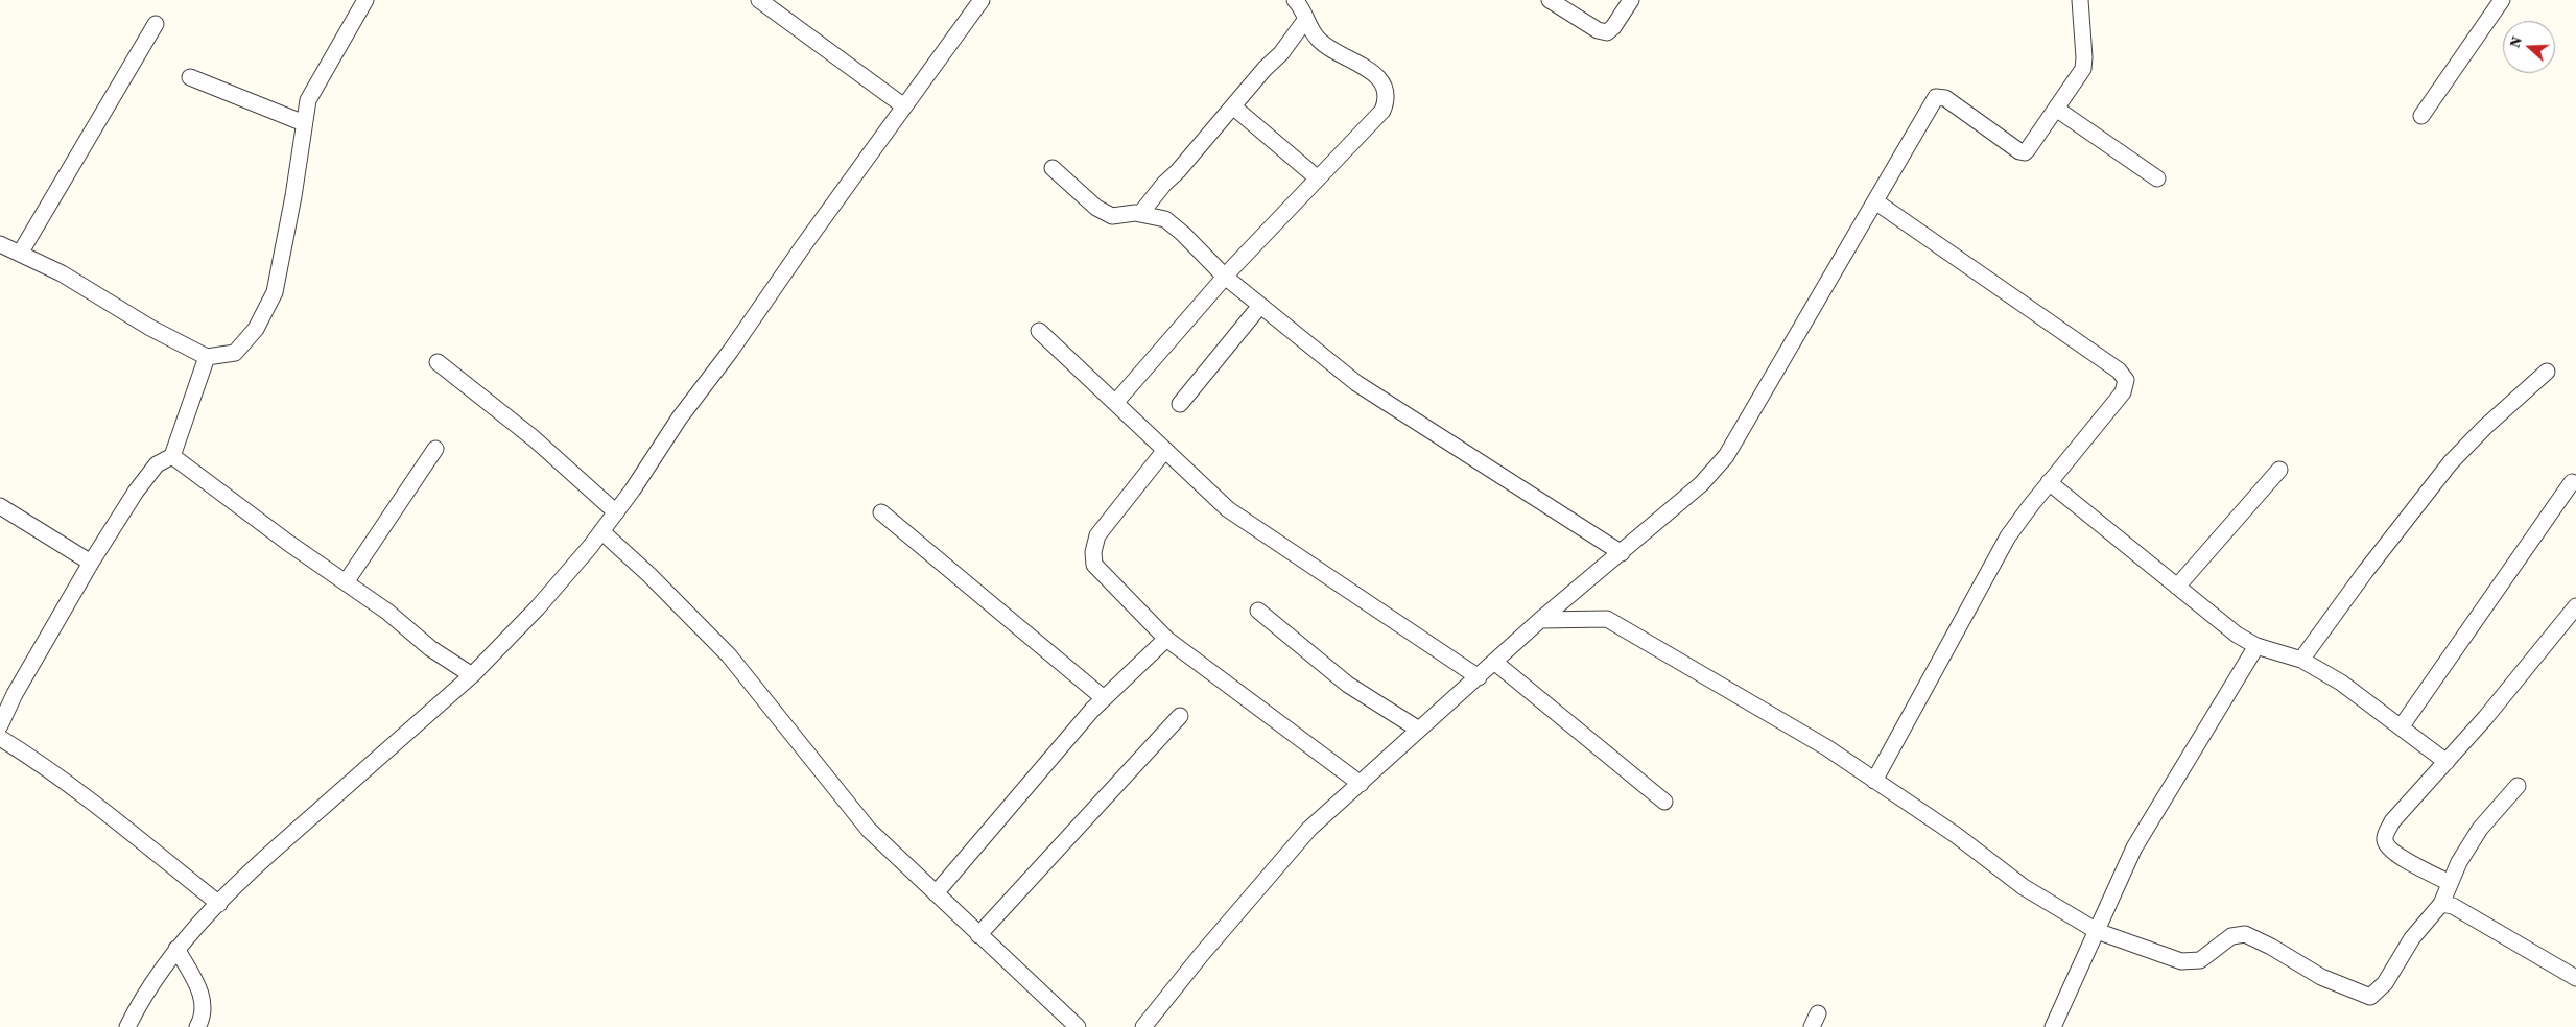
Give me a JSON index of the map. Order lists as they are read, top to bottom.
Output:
{
  "north": "left"
}
